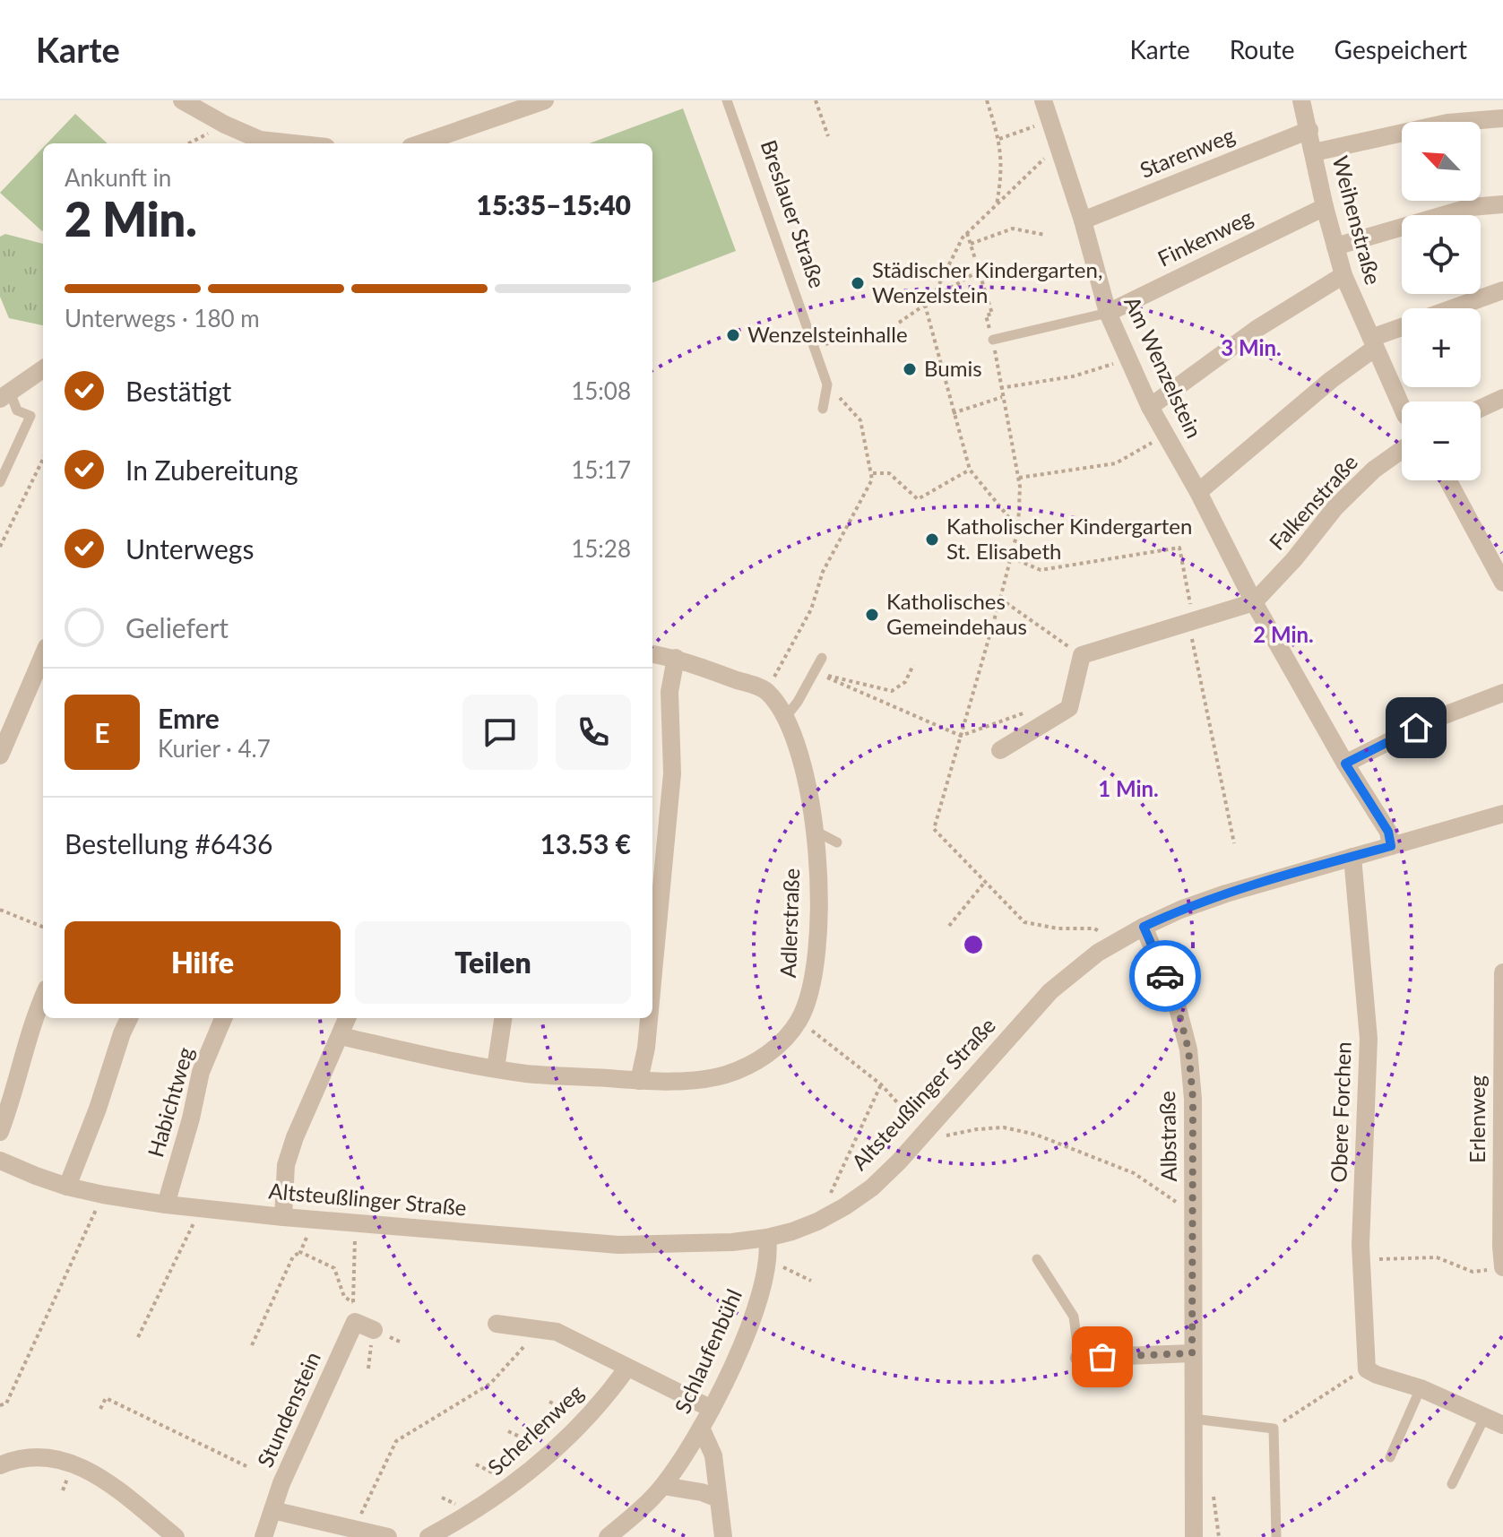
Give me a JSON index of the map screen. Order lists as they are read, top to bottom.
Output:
{
  "streets": {
    "street": [
      "Starenweg",
      "Weihenstraße",
      "Finkenweg",
      "Am Wenzelstein",
      "Falkenstraße",
      "Adlerstraße",
      "Altsteußlinger Straße",
      "Habichtweg",
      "Obere Forchen",
      "Erlenweg",
      "Albstraße",
      "Schlaufenbühl",
      "Stundenstein",
      "Scherlenweg"
    ],
    "lane": ["Breslauer Straße"]
  },
  "crossings": [
    ["Starenweg", "Weihenstraße"],
    ["Starenweg", "Am Wenzelstein"],
    ["Weihenstraße", "Finkenweg"],
    ["Finkenweg", "Am Wenzelstein"],
    ["Am Wenzelstein", "Falkenstraße"],
    ["Am Wenzelstein", "Altsteußlinger Straße"],
    ["Altsteußlinger Straße", "Habichtweg"],
    ["Altsteußlinger Straße", "Obere Forchen"],
    ["Altsteußlinger Straße", "Albstraße"],
    ["Altsteußlinger Straße", "Schlaufenbühl"]
  ],
  "places": [
    "Städischer Kindergarten, Wenzelstein",
    "Wenzelsteinhalle",
    "Bumis",
    "Katholischer Kindergarten St. Elisabeth",
    "Katholisches Gemeindehaus"
  ],
  "north": "top left",
  "page": {
    "header": "Karte",
    "nav": ["Karte", "Route", "Gespeichert"],
    "map_buttons": ["+", "−"],
    "heading": ["2 Min.", "Ankunft in", "15:35–15:40"],
    "panel": [
      "Emre",
      "Kurier · 4.7",
      "Bestellung #6436",
      "13.53 €"
    ],
    "bar": "Unterwegs · 180 m",
    "list": [
      ["Bestätigt", "15:08"],
      ["In Zubereitung", "15:17"],
      ["Unterwegs", "15:28"],
      "Geliefert"
    ],
    "round": "E",
    "buttons": ["Hilfe", "Teilen"]
  },
  "rings": ["3 Min.", "2 Min.", "1 Min."]
}
